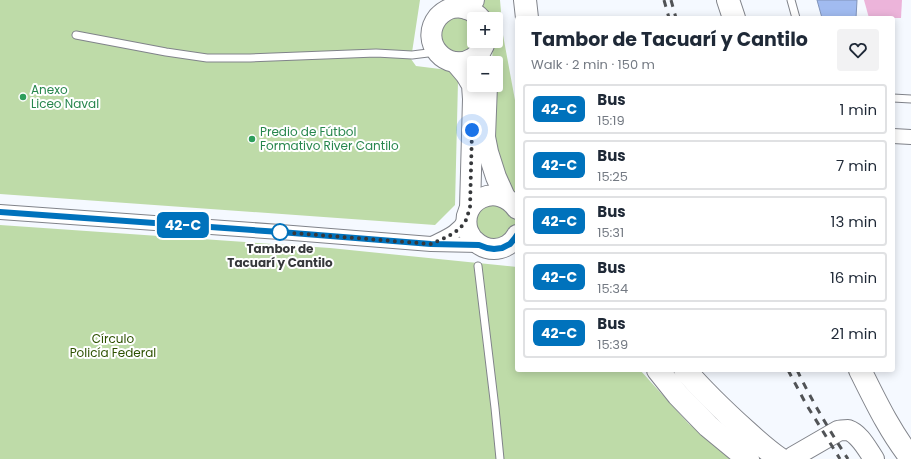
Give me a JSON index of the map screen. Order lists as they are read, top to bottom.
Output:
{
  "parks": ["Círculo Policía Federal"],
  "places": ["Anexo Liceo Naval", "Predio de Fútbol Formativo River Cantilo", "Tambor de Tacuarí y Cantilo"],
  "lines": ["bus line 42-C"],
  "page": {
    "on_map": "42-C",
    "map_buttons": ["+", "−"],
    "heading": ["Tambor de Tacuarí y Cantilo", "Walk · 2 min · 150 m"],
    "list": [
      {
        "mark": "42-C",
        "name": "Bus",
        "note": "15:19",
        "value": "1 min"
      },
      {
        "mark": "42-C",
        "name": "Bus",
        "note": "15:25",
        "value": "7 min"
      },
      {
        "mark": "42-C",
        "name": "Bus",
        "note": "15:31",
        "value": "13 min"
      },
      {
        "mark": "42-C",
        "name": "Bus",
        "note": "15:34",
        "value": "16 min"
      },
      {
        "mark": "42-C",
        "name": "Bus",
        "note": "15:39",
        "value": "21 min"
      }
    ]
  }
}
